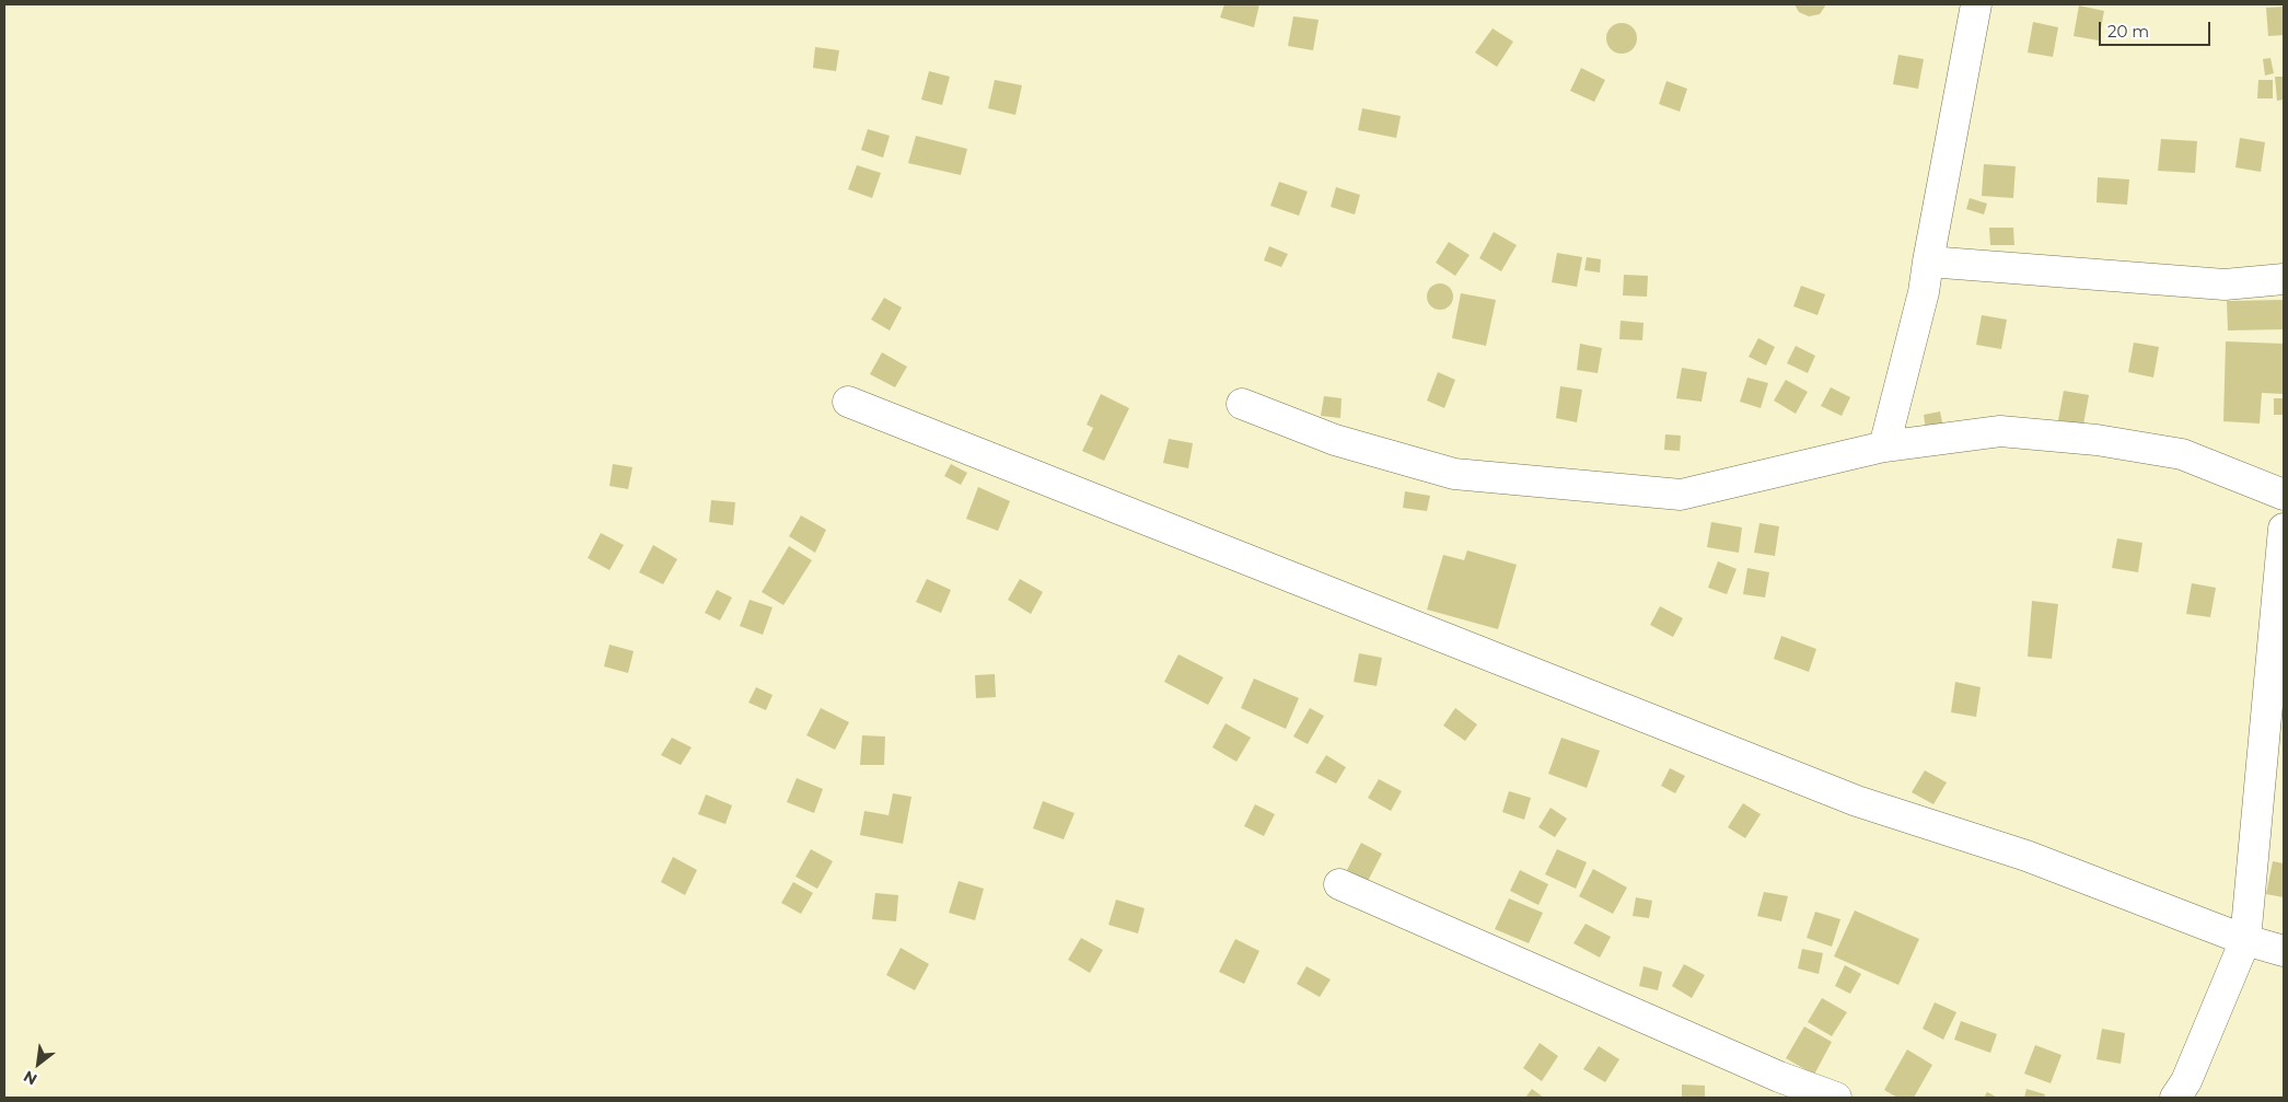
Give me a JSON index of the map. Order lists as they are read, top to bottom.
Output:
{
  "scale_bar": "20 m",
  "north": "bottom left"
}
